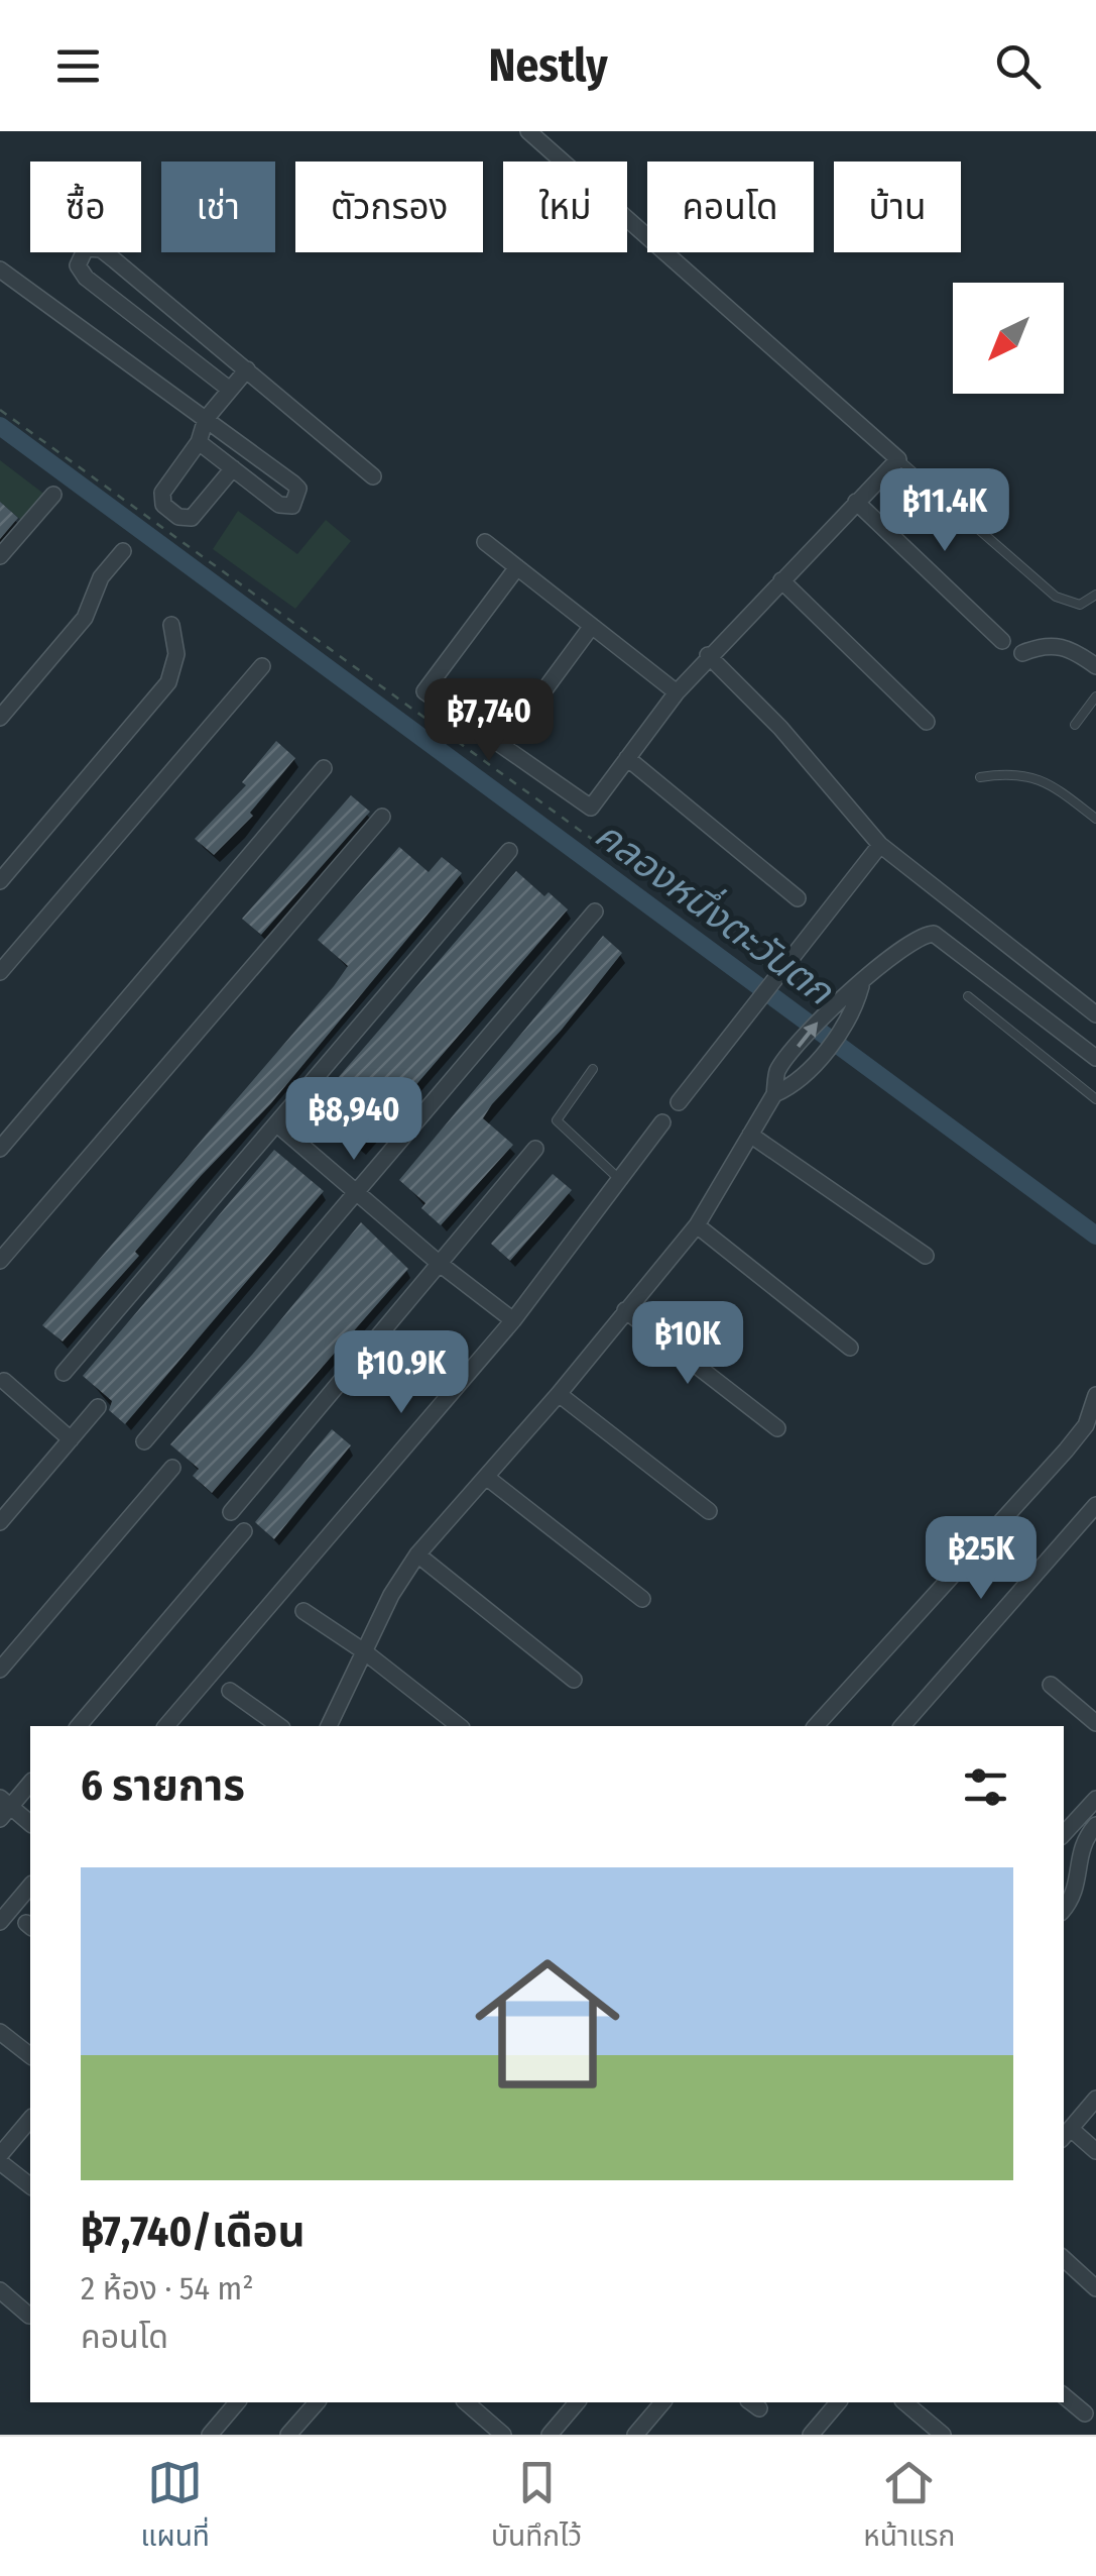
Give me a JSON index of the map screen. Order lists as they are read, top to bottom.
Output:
{
  "water": ["คลองหนึ่งตะวันตก"],
  "north": "bottom left",
  "page": {
    "header": "Nestly",
    "chip": [
      "ซื้อ",
      "เช่า",
      "ตัวกรอง",
      "ใหม่",
      "คอนโด",
      "บ้าน"
    ],
    "price": [
      "฿11.4K",
      "฿7,740",
      "฿8,940",
      "฿10K",
      "฿10.9K",
      "฿25K"
    ],
    "heading": "6 รายการ",
    "list": [
      {
        "name": "฿7,740/เดือน",
        "note": "2 ห้อง · 54 m² · คอนโด"
      }
    ],
    "tabs": ["แผนที่", "บันทึกไว้", "หน้าแรก"]
  }
}
